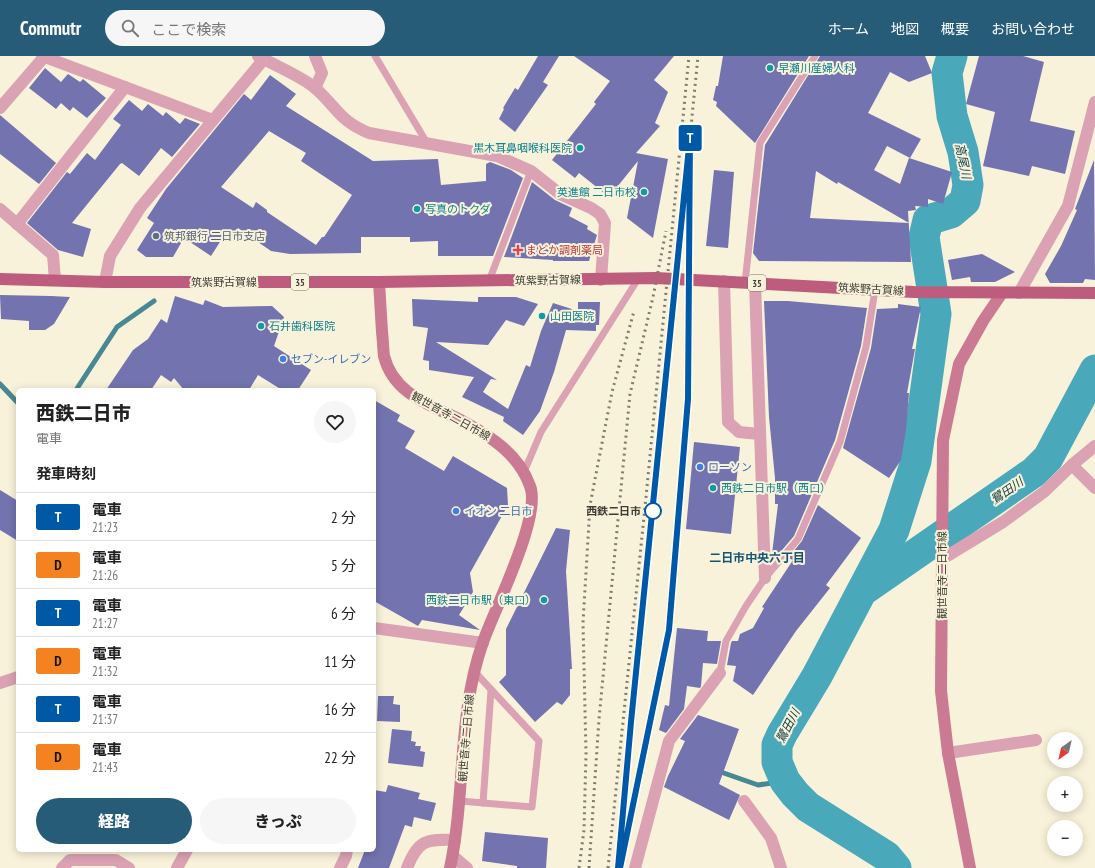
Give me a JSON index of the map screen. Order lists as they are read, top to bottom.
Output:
{
  "streets": {
    "main road": ["筑紫野古賀線", "35", "観世音寺二日市線"]
  },
  "crossings": [
    ["筑紫野古賀線", "観世音寺二日市線"]
  ],
  "districts": ["二日市中央六丁目"],
  "water": ["高尾川", "鷺田川"],
  "places": {
    "other": [
      "早瀬川産婦人科",
      "黒木耳鼻咽喉科医院",
      "英進館 二日市校",
      "写真のトクダ",
      "筑邦銀行 二日市支店",
      "山田医院",
      "石井歯科医院",
      "セブン-イレブン",
      "ローソン",
      "西鉄二日市駅（西口）",
      "イオン 二日市",
      "西鉄二日市",
      "西鉄二日市駅（東口）"
    ],
    "health": ["まどか調剤薬局"]
  },
  "north": "bottom left",
  "page": {
    "header": "Commutr",
    "search": "ここで検索",
    "nav": [
      "ホーム",
      "地図",
      "概要",
      "お問い合わせ"
    ],
    "on_map": "T",
    "heading": [
      ["西鉄二日市", "電車"],
      "発車時刻"
    ],
    "list": [
      {
        "mark": "T",
        "name": "電車",
        "note": "21:23",
        "value": "2 分"
      },
      {
        "mark": "D",
        "name": "電車",
        "note": "21:26",
        "value": "5 分"
      },
      {
        "mark": "T",
        "name": "電車",
        "note": "21:27",
        "value": "6 分"
      },
      {
        "mark": "D",
        "name": "電車",
        "note": "21:32",
        "value": "11 分"
      },
      {
        "mark": "T",
        "name": "電車",
        "note": "21:37",
        "value": "16 分"
      },
      {
        "mark": "D",
        "name": "電車",
        "note": "21:43",
        "value": "22 分"
      }
    ],
    "map_buttons": ["+", "−"],
    "buttons": ["経路", "きっぷ"]
  }
}
